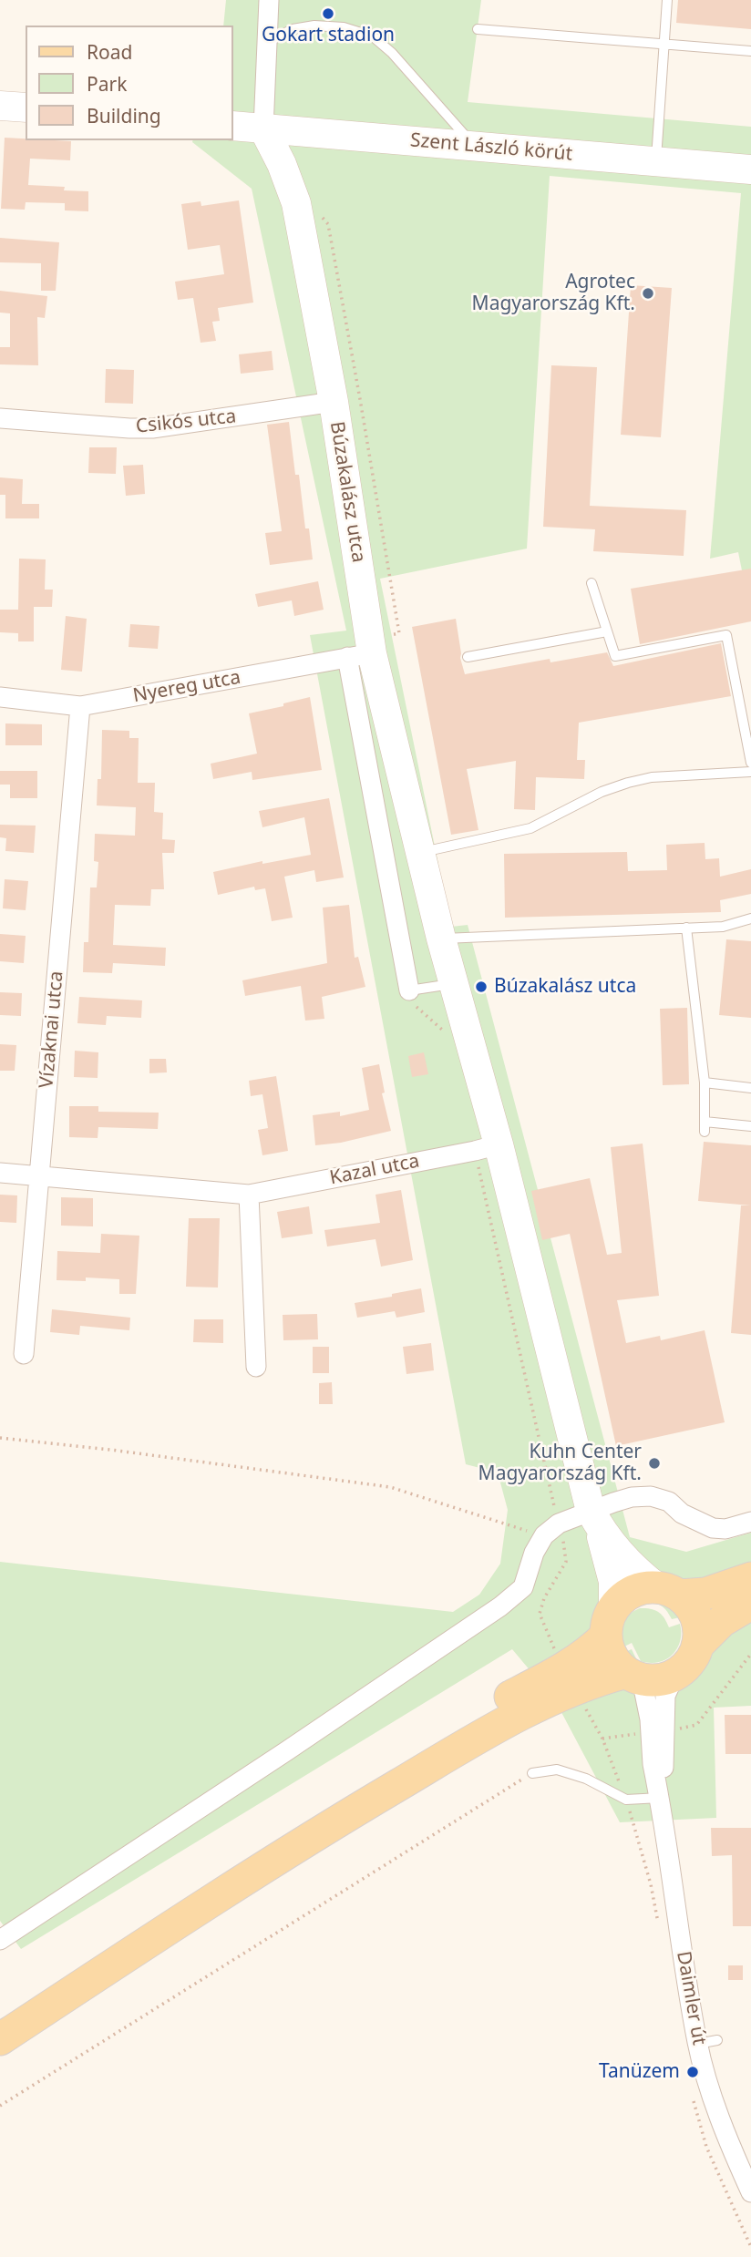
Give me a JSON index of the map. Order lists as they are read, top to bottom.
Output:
{
  "streets": {
    "street": [
      "Szent László körút",
      "Csikós utca",
      "Búzakalász utca",
      "Nyereg utca",
      "Vízaknai utca",
      "Kazal utca",
      "Daimler út"
    ]
  },
  "crossings": [
    ["Szent László körút", "Búzakalász utca"],
    ["Csikós utca", "Búzakalász utca"],
    ["Búzakalász utca", "Nyereg utca"],
    ["Búzakalász utca", "Kazal utca"],
    ["Búzakalász utca", "Daimler út"],
    ["Nyereg utca", "Vízaknai utca"],
    ["Vízaknai utca", "Kazal utca"]
  ],
  "places": [
    "Gokart stadion",
    "Agrotec Magyarország Kft.",
    "Búzakalász utca",
    "Kuhn Center Magyarország Kft.",
    "Tanüzem"
  ],
  "legend": ["Road", "Park", "Building"]
}
